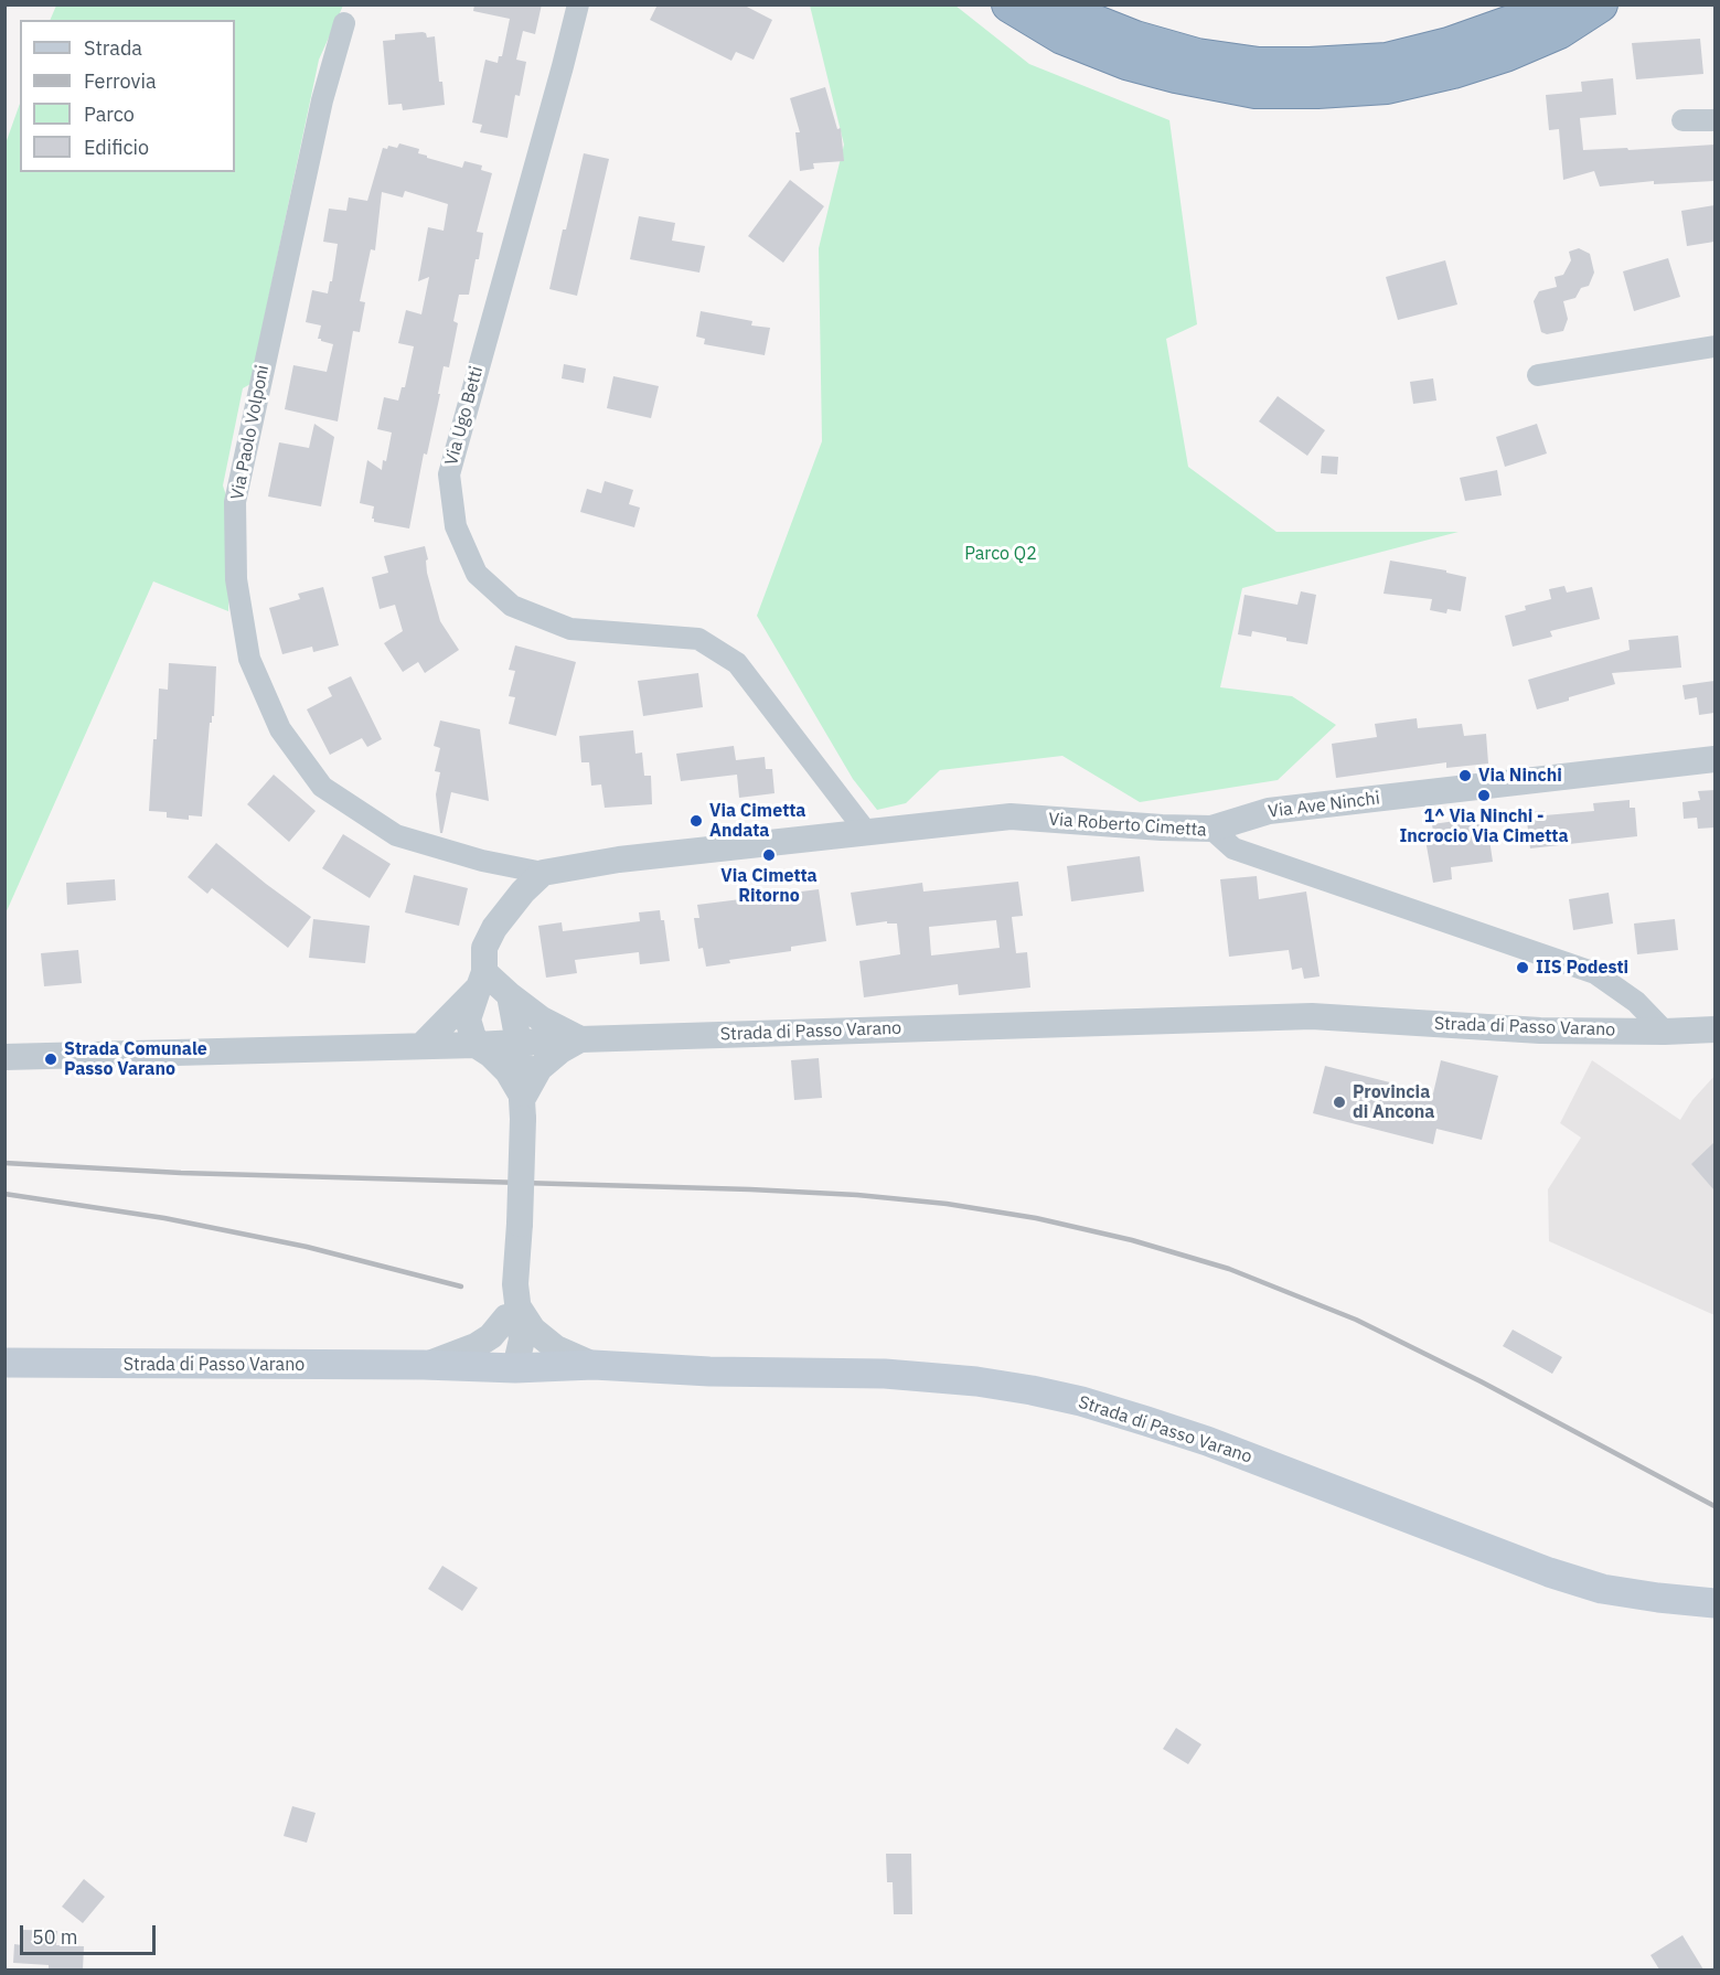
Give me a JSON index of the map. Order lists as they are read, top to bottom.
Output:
{
  "streets": {
    "main road": ["Strada di Passo Varano"],
    "street": [
      "Via Ugo Betti",
      "Via Paolo Volponi",
      "Via Ave Ninchi",
      "Via Roberto Cimetta"
    ]
  },
  "crossings": [
    ["Via Ugo Betti", "Via Roberto Cimetta"],
    ["Via Paolo Volponi", "Via Roberto Cimetta"],
    ["Via Ave Ninchi", "Via Roberto Cimetta"],
    ["Via Roberto Cimetta", "Strada di Passo Varano"]
  ],
  "parks": ["Parco Q2"],
  "places": [
    "Via Ninchi",
    "1^ Via Ninchi - Incrocio Via Cimetta",
    "Via Cimetta Andata",
    "Via Cimetta Ritorno",
    "IIS Podesti",
    "Strada Comunale Passo Varano",
    "Provincia di Ancona"
  ],
  "legend": [
    "Strada",
    "Ferrovia",
    "Parco",
    "Edificio"
  ],
  "scale_bar": "50 m"
}
